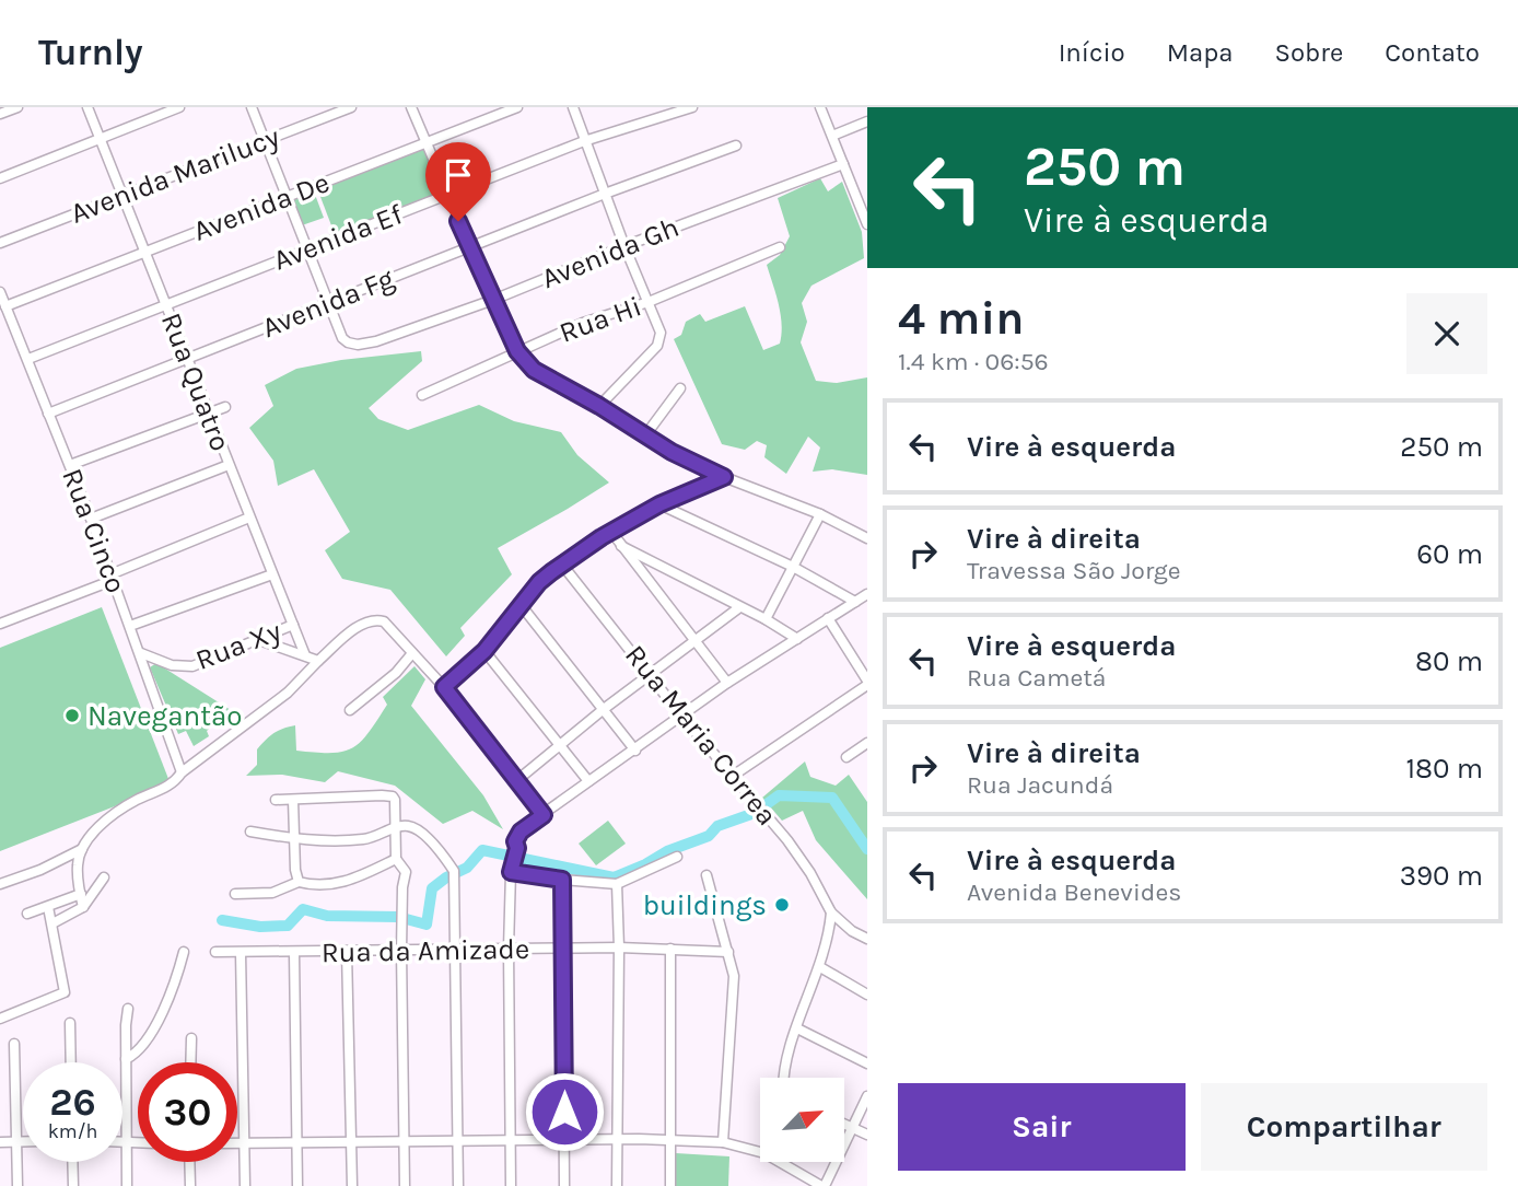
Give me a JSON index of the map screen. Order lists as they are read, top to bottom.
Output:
{
  "streets": {
    "street": [
      "Avenida Marilucy",
      "Avenida De",
      "Avenida Ef",
      "Avenida Gh",
      "Avenida Fg",
      "Rua Hi",
      "Rua Quatro",
      "Rua Cinco",
      "Rua Xy",
      "Rua Maria Correa",
      "Rua da Amizade"
    ]
  },
  "crossings": [
    ["Avenida Marilucy", "Rua Quatro"],
    ["Avenida De", "Rua Quatro"],
    ["Avenida De", "Rua Cinco"],
    ["Avenida Ef", "Rua Quatro"],
    ["Avenida Ef", "Rua Cinco"],
    ["Avenida Gh", "Avenida Fg"],
    ["Avenida Fg", "Rua Quatro"],
    ["Avenida Fg", "Rua Cinco"],
    ["Rua Quatro", "Rua Xy"],
    ["Rua Cinco", "Rua Xy"]
  ],
  "places": ["Navegantão", "buildings"],
  "north": "top right",
  "page": {
    "header": "Turnly",
    "nav": [
      "Início",
      "Mapa",
      "Sobre",
      "Contato"
    ],
    "turn": ["250 m", "Vire à esquerda"],
    "heading": ["4 min", "1.4 km · 06:56"],
    "list": [
      {
        "name": "Vire à esquerda",
        "value": "250 m"
      },
      {
        "name": "Vire à direita",
        "note": "Travessa São Jorge",
        "value": "60 m"
      },
      {
        "name": "Vire à esquerda",
        "note": "Rua Cametá",
        "value": "80 m"
      },
      {
        "name": "Vire à direita",
        "note": "Rua Jacundá",
        "value": "180 m"
      },
      {
        "name": "Vire à esquerda",
        "note": "Avenida Benevides",
        "value": "390 m"
      }
    ],
    "speed": "26 km/h",
    "limit": "30",
    "buttons": ["Sair", "Compartilhar"]
  }
}
